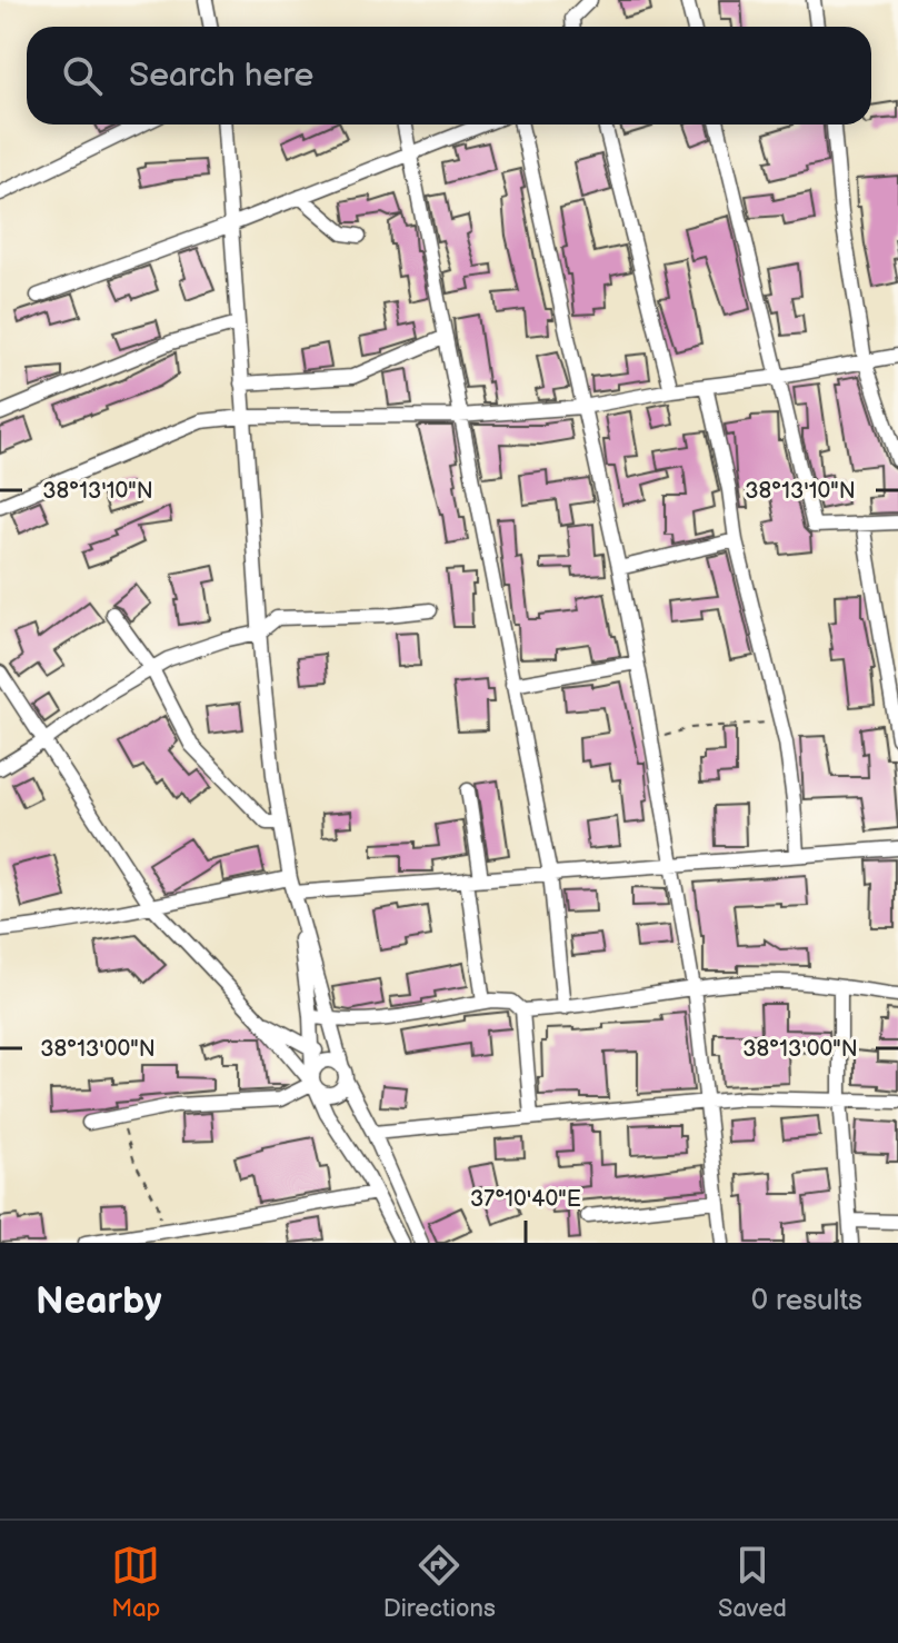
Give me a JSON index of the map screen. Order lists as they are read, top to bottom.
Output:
{
  "page": {
    "search": "Search here",
    "heading": ["Nearby", "0 results"],
    "nav": ["Map", "Directions", "Saved"]
  },
  "coordinates": ["38°13'10\"N", "38°13'00\"N", "37°10'40\"E"]
}
